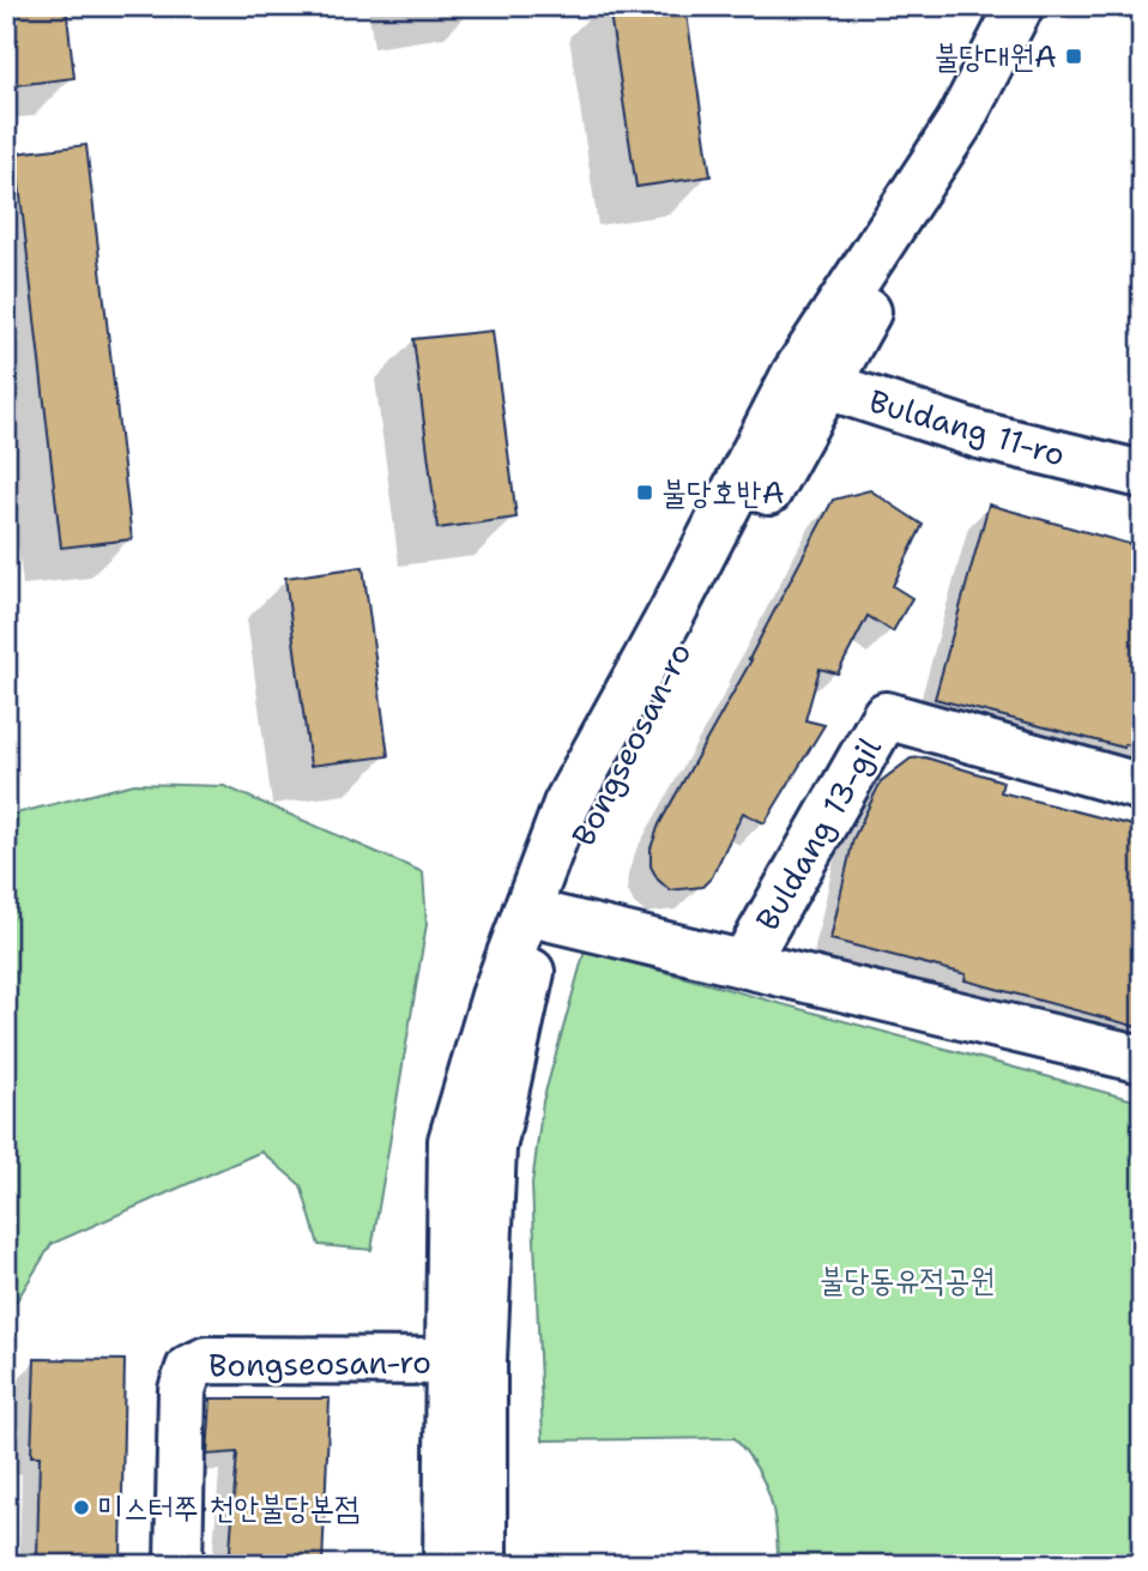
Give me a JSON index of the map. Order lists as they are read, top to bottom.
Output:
{
  "streets": {
    "street": ["Buldang 11-ro", "Bongseosan-ro", "Buldang 13-gil"]
  },
  "crossings": [
    ["Buldang 11-ro", "Bongseosan-ro"],
    ["Bongseosan-ro", "Buldang 13-gil"]
  ],
  "parks": ["불당동유적공원"],
  "places": {
    "transit": ["불당대원A", "불당호반A"],
    "other": ["미스터쭈 천안불당본점"]
  }
}
